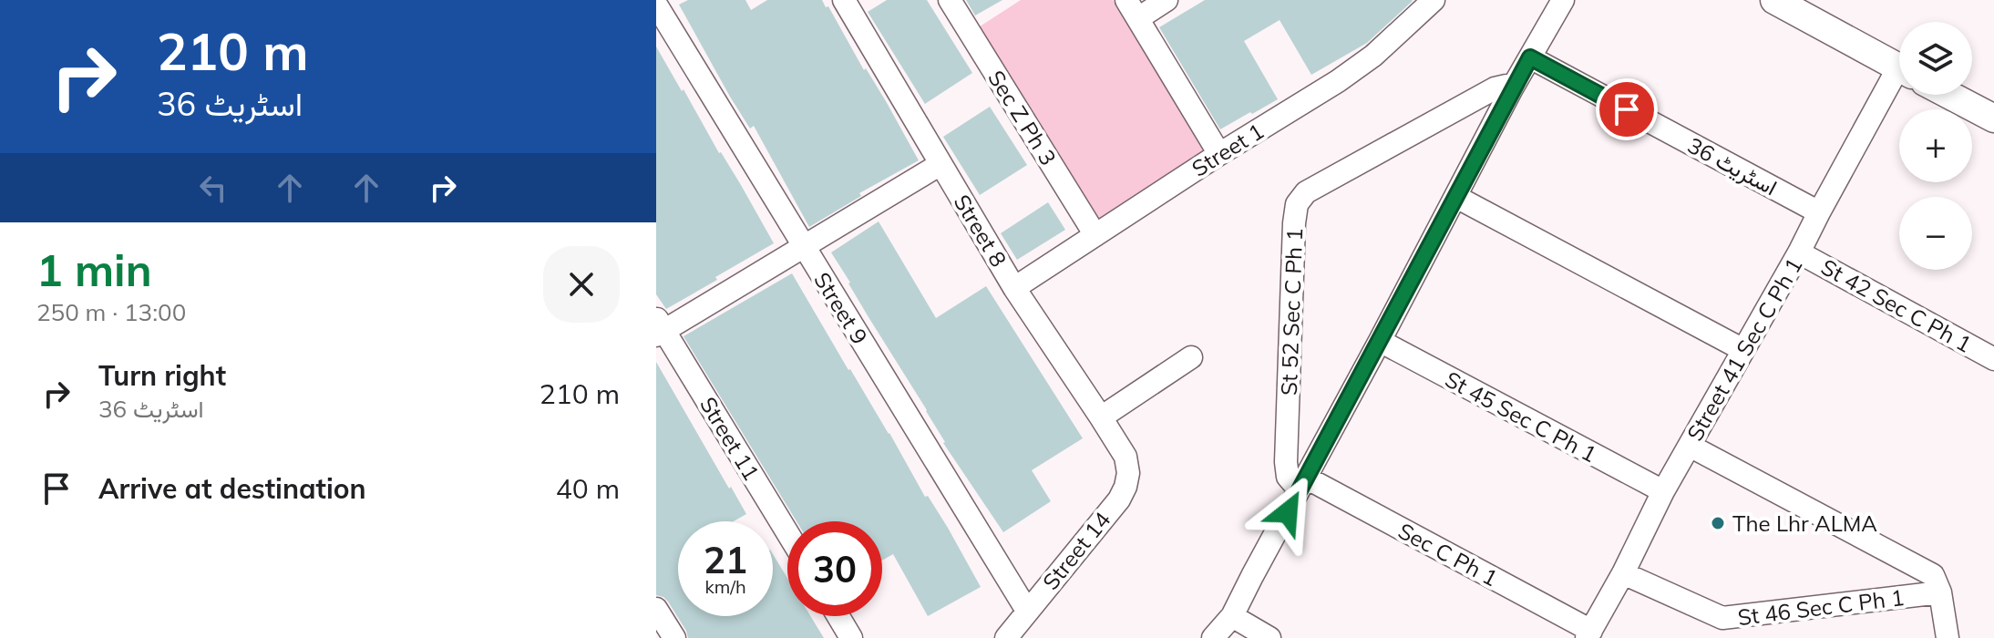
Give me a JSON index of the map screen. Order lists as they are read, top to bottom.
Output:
{
  "streets": {
    "street": [
      "Sec Z Ph 3",
      "Street 1",
      "اسٹریٹ 36",
      "Street 8",
      "St 42 Sec C Ph 1",
      "Street 9",
      "St 52 Sec C Ph 1",
      "Street 41 Sec C Ph 1",
      "St 45 Sec C Ph 1",
      "Street 11",
      "Street 14",
      "Sec C Ph 1",
      "St 46 Sec C Ph 1"
    ]
  },
  "crossings": [
    ["Sec Z Ph 3", "Street 1"],
    ["Street 1", "Street 8"],
    ["اسٹریٹ 36", "Street 41 Sec C Ph 1"],
    ["Street 8", "Street 14"],
    ["St 42 Sec C Ph 1", "Street 41 Sec C Ph 1"],
    ["Street 9", "Street 14"],
    ["St 52 Sec C Ph 1", "Sec C Ph 1"],
    ["Street 41 Sec C Ph 1", "St 45 Sec C Ph 1"],
    ["Street 41 Sec C Ph 1", "Sec C Ph 1"],
    ["Street 41 Sec C Ph 1", "St 46 Sec C Ph 1"]
  ],
  "places": ["The Lhr ALMA"],
  "page": {
    "turn": ["210 m", "اسٹریٹ 36"],
    "map_buttons": ["+", "−"],
    "heading": ["1 min", "250 m · 13:00"],
    "list": [
      {
        "name": "Turn right",
        "note": "اسٹریٹ 36",
        "value": "210 m"
      },
      {
        "name": "Arrive at destination",
        "value": "40 m"
      }
    ],
    "speed": "21 km/h",
    "limit": "30"
  }
}
